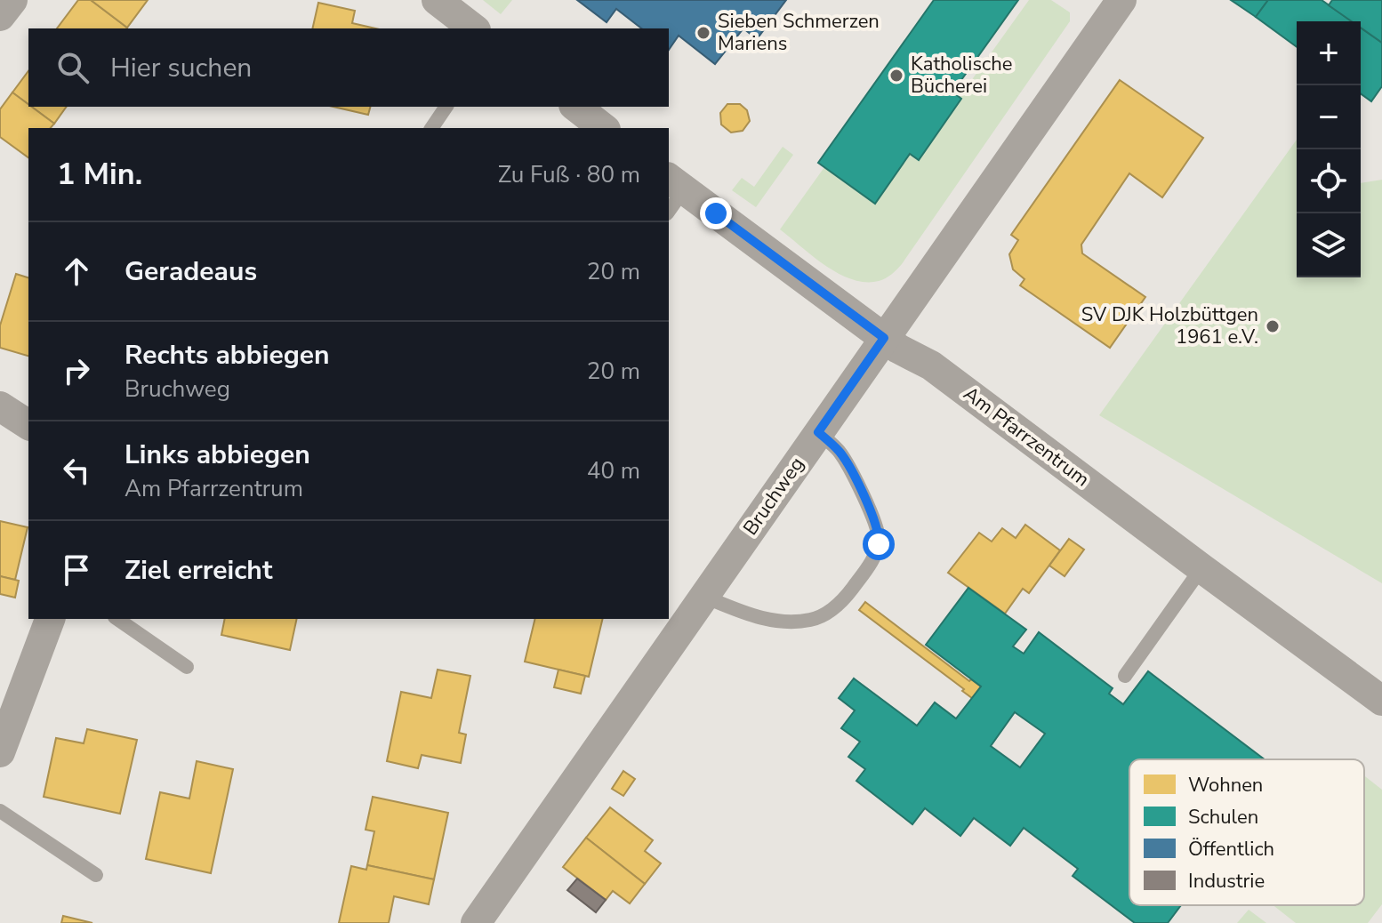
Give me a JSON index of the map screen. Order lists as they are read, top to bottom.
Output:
{
  "streets": {
    "street": ["Am Pfarrzentrum", "Bruchweg"]
  },
  "crossings": [
    ["Am Pfarrzentrum", "Bruchweg"]
  ],
  "places": ["Sieben Schmerzen Mariens", "Katholische Bücherei", "SV DJK Holzbüttgen 1961 e.V."],
  "legend": [
    "Wohnen",
    "Schulen",
    "Öffentlich",
    "Industrie"
  ],
  "page": {
    "map_buttons": ["+", "−"],
    "search": "Hier suchen",
    "heading": ["1 Min.", "Zu Fuß · 80 m"],
    "list": [
      ["Geradeaus", "20 m"],
      ["Rechts abbiegen", "Bruchweg", "20 m"],
      ["Links abbiegen", "Am Pfarrzentrum", "40 m"],
      "Ziel erreicht"
    ]
  }
}
